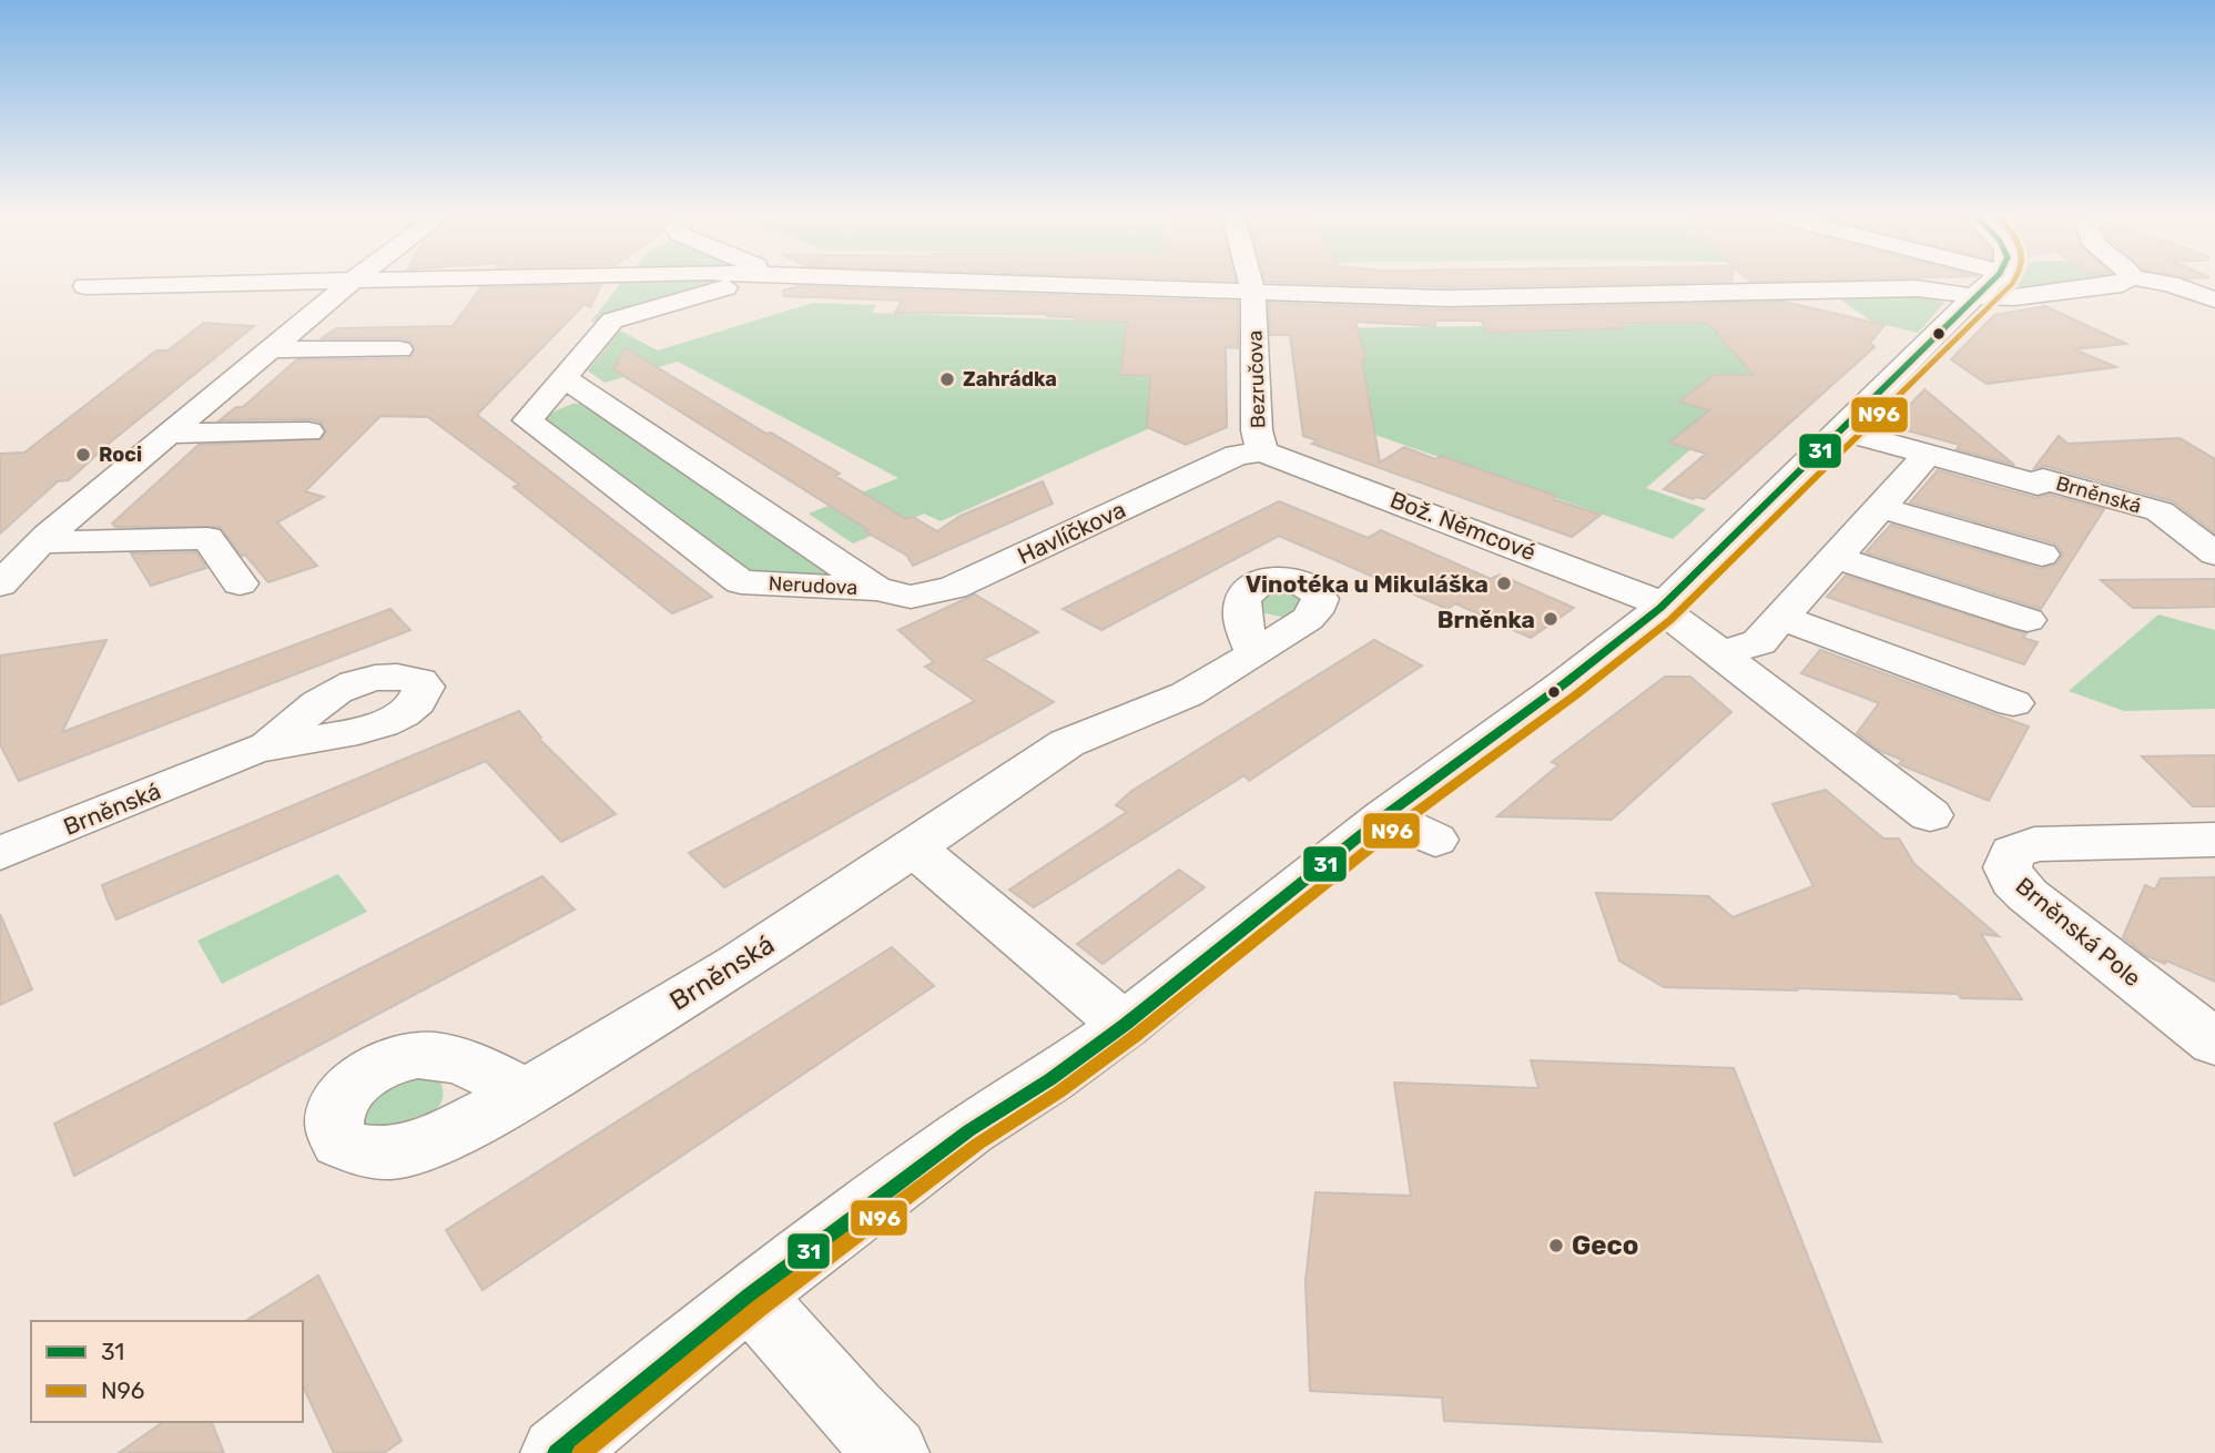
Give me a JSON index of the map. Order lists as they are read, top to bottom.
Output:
{
  "streets": {
    "street": [
      "Bezručova",
      "Brněnská",
      "Bož. Němcové",
      "Havlíčkova",
      "Nerudova",
      "Brněnská Pole"
    ]
  },
  "crossings": [
    ["Bezručova", "Bož. Němcové"],
    ["Bezručova", "Havlíčkova"],
    ["Bož. Němcové", "Havlíčkova"],
    ["Havlíčkova", "Nerudova"]
  ],
  "places": [
    "Zahrádka",
    "Roci",
    "Vinotéka u Mikuláška",
    "Brněnka",
    "Geco"
  ],
  "lines": ["transit line 31", "transit line N96"],
  "legend": ["31", "N96"]
}
